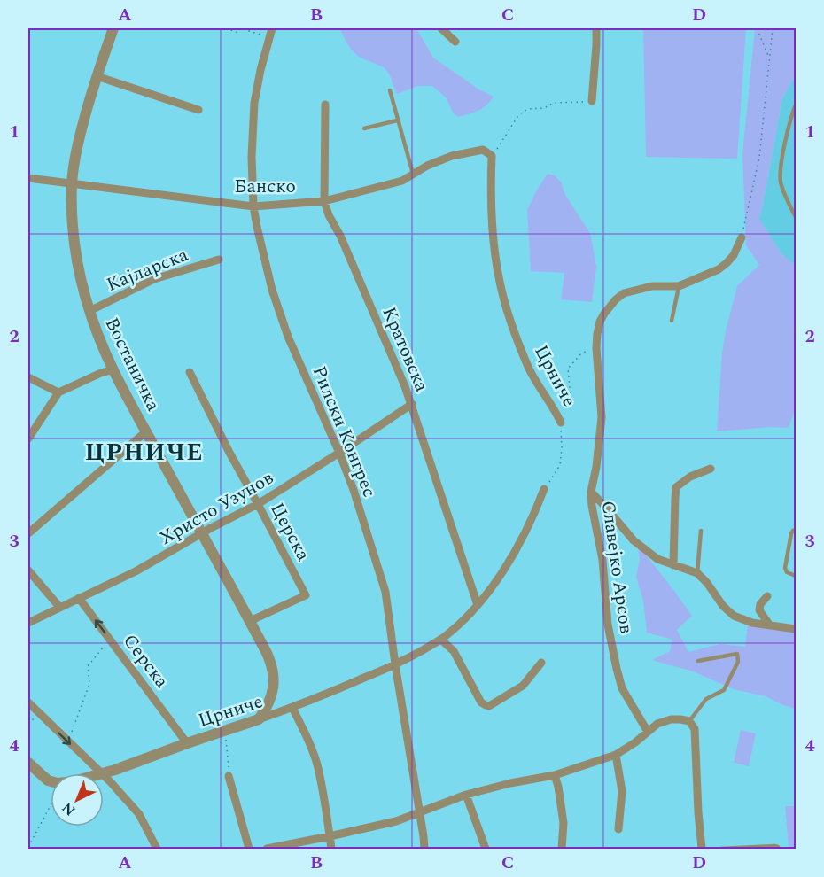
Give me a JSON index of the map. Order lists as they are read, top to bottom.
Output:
{
  "streets": {
    "street": [
      "Банско",
      "Кајларска",
      "Кратовска",
      "Востаничка",
      "Црниче",
      "Рилски Конгрес",
      "Христо Узунов",
      "Церска",
      "Славејко Арсов",
      "Серска"
    ]
  },
  "crossings": [
    ["Банско", "Кратовска"],
    ["Банско", "Востаничка"],
    ["Банско", "Црниче"],
    ["Банско", "Рилски Конгрес"],
    ["Кајларска", "Востаничка"],
    ["Кратовска", "Црниче"],
    ["Кратовска", "Христо Узунов"],
    ["Востаничка", "Црниче"],
    ["Востаничка", "Христо Узунов"],
    ["Востаничка", "Церска"],
    ["Црниче", "Рилски Конгрес"],
    ["Црниче", "Серска"],
    ["Рилски Конгрес", "Христо Узунов"],
    ["Христо Узунов", "Церска"],
    ["Христо Узунов", "Серска"]
  ],
  "districts": ["ЦРНИЧЕ"],
  "north": "bottom left",
  "grid": {
    "columns": [
      "A",
      "B",
      "C",
      "D"
    ],
    "rows": [
      "1",
      "2",
      "3",
      "4"
    ]
  }
}
